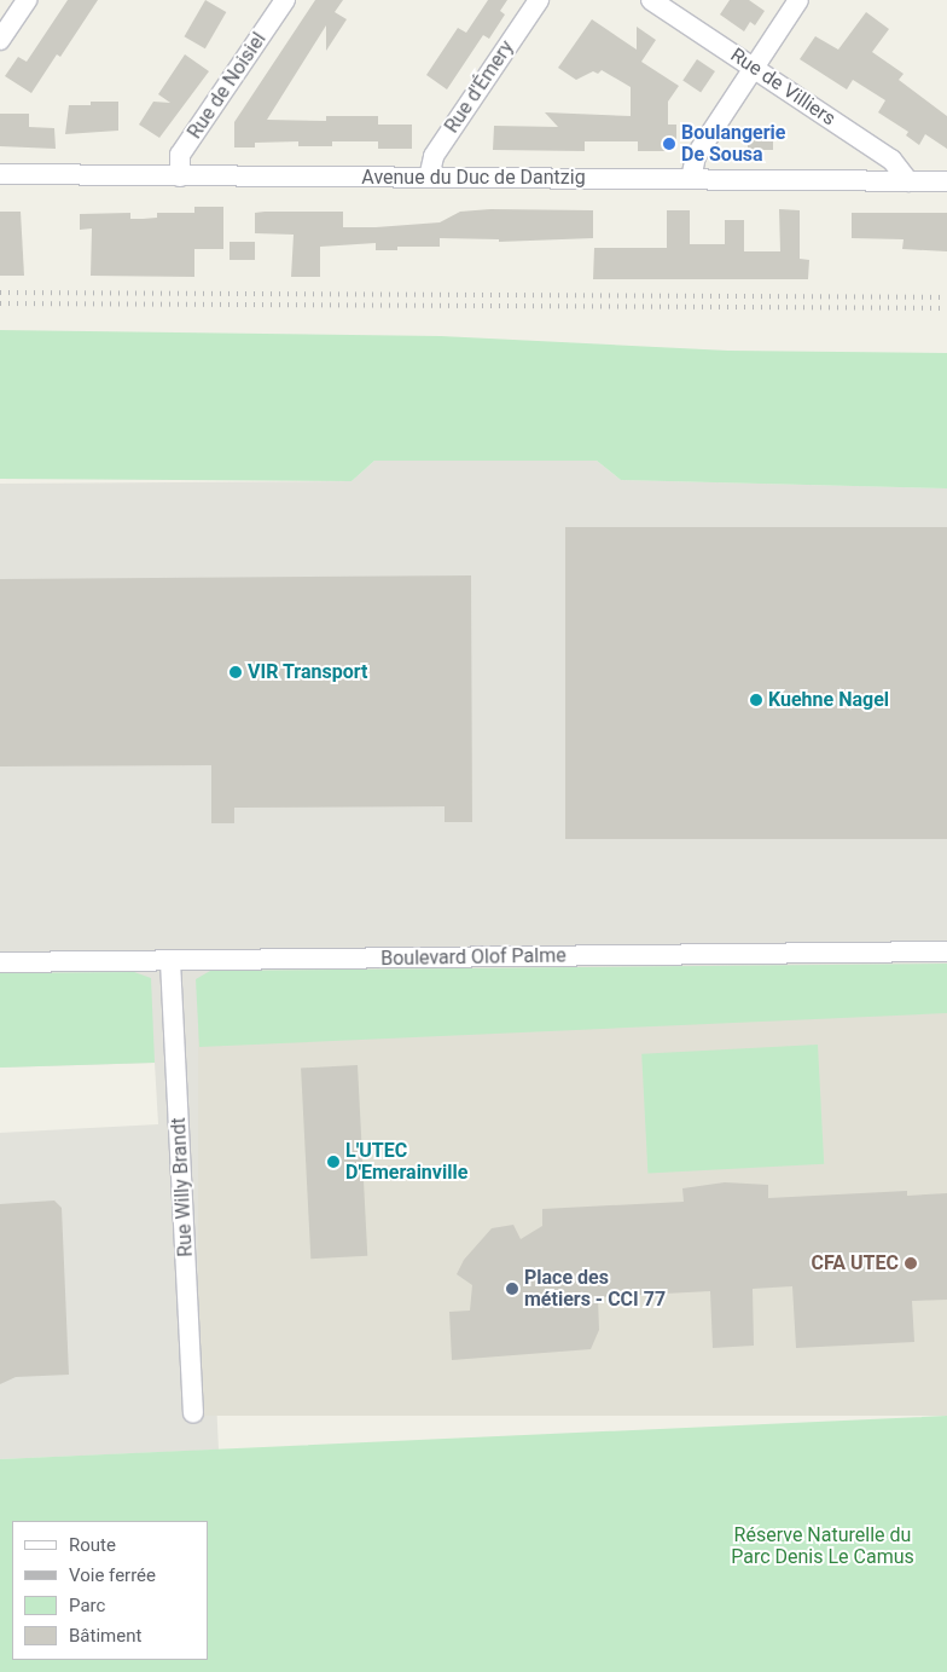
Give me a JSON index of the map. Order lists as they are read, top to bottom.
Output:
{
  "streets": {
    "street": [
      "Rue de Noisiel",
      "Rue d'Émery",
      "Rue de Villiers",
      "Avenue du Duc de Dantzig",
      "Boulevard Olof Palme",
      "Rue Willy Brandt"
    ]
  },
  "crossings": [
    ["Rue de Noisiel", "Avenue du Duc de Dantzig"],
    ["Rue d'Émery", "Avenue du Duc de Dantzig"],
    ["Rue de Villiers", "Avenue du Duc de Dantzig"],
    ["Boulevard Olof Palme", "Rue Willy Brandt"]
  ],
  "parks": ["Réserve Naturelle du Parc Denis Le Camus"],
  "places": [
    "Boulangerie De Sousa",
    "VIR Transport",
    "Kuehne Nagel",
    "L'UTEC D'Emerainville",
    "CFA UTEC",
    "Place des métiers - CCI 77"
  ],
  "legend": [
    "Route",
    "Voie ferrée",
    "Parc",
    "Bâtiment"
  ]
}
